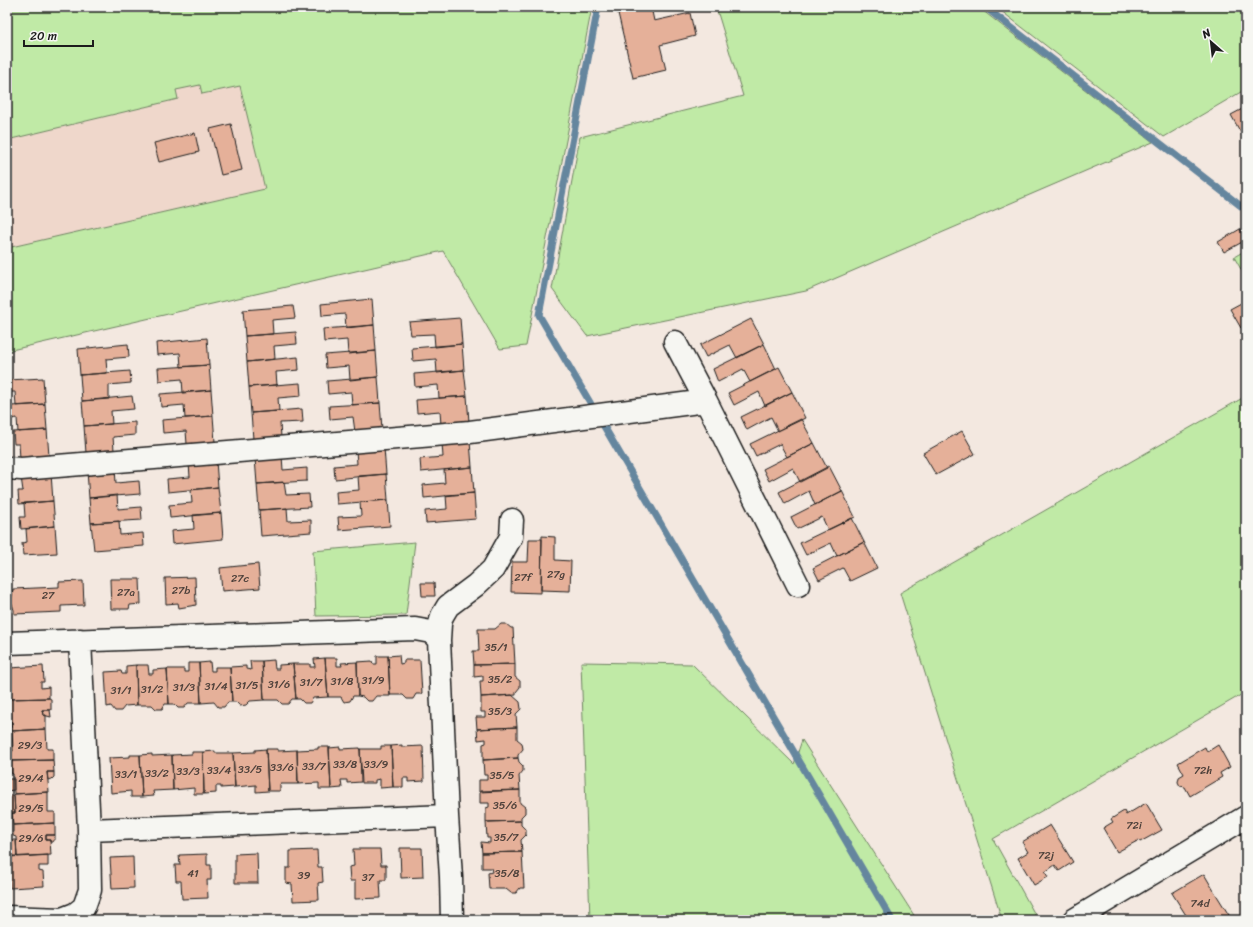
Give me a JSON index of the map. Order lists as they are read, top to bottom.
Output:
{
  "house_numbers": [
    "27g",
    "27f",
    "27c",
    "27b",
    "27a",
    "27",
    "35/1",
    "35/2",
    "31/9",
    "31/8",
    "31/7",
    "31/6",
    "31/5",
    "31/4",
    "31/3",
    "31/2",
    "31/1",
    "35/3",
    "29/3",
    "33/8",
    "33/9",
    "33/7",
    "33/6",
    "33/5",
    "33/4",
    "72h",
    "33/3",
    "33/2",
    "33/1",
    "35/5",
    "29/4",
    "35/6",
    "29/5",
    "72i",
    "35/7",
    "29/6",
    "72j",
    "41",
    "35/8",
    "39",
    "37",
    "74d"
  ],
  "scale_bar": "20 m",
  "north": "top left"
}
